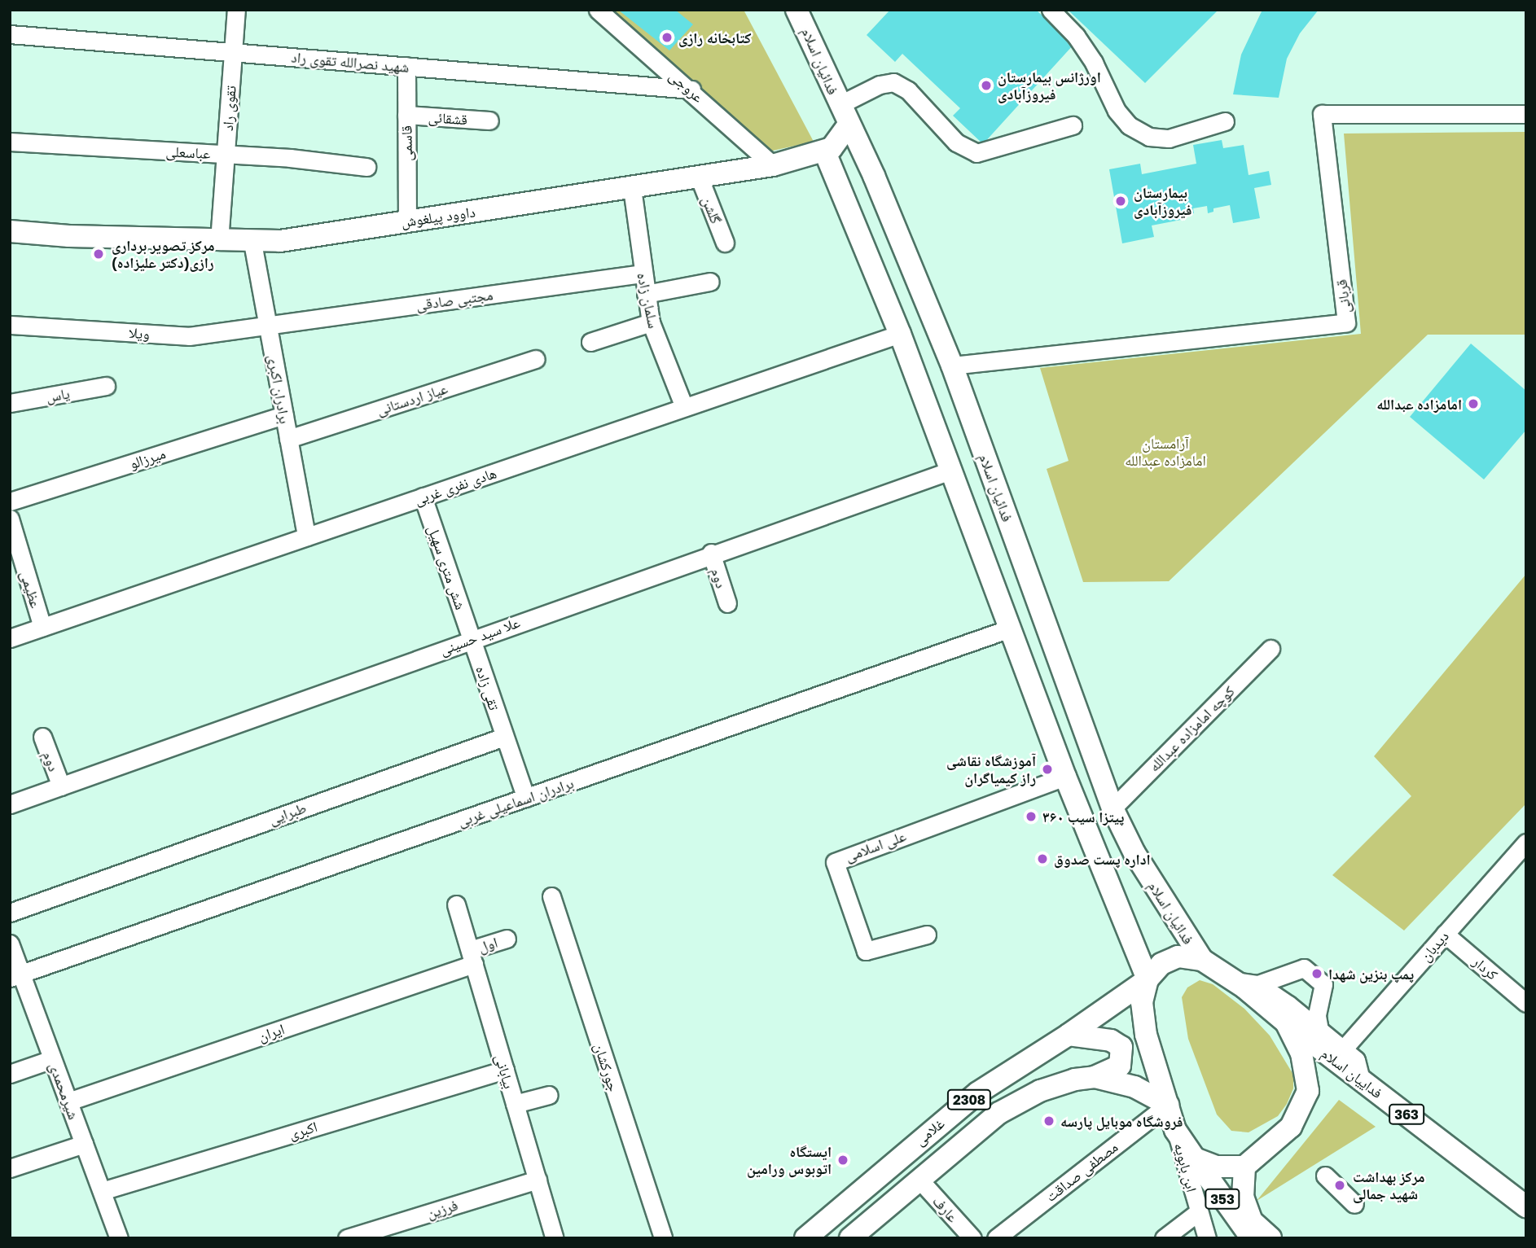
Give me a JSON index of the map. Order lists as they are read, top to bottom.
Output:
{
  "streets": {
    "main road": [
      "فدائیان اسلام",
      "داوود پیلغوش",
      "فداییان اسلام",
      "2308",
      "363",
      "غلامی",
      "353"
    ],
    "street": [
      "شهید نصرالله تقوی راد",
      "عروجی",
      "تقوی راد",
      "قشقائی",
      "قاسمی",
      "عباسعلی",
      "گلشن",
      "قربانی",
      "مجتبی صادقی",
      "سلمان زاده",
      "ویلا",
      "برادران اکبری",
      "یاس",
      "عیاز اردستانی",
      "میرزالو",
      "هادی نفری غربی",
      "شش متری سهیل",
      "دوم",
      "عظیمی",
      "علا سید حسینی",
      "تقی زاده",
      "کوچه امامزاده عبدالله",
      "برادران اسماعیلی غربی",
      "طبرایی",
      "علی اسلامی",
      "اول",
      "دیدبان",
      "کردار",
      "ایران",
      "جورکشان",
      "بیابانی",
      "شیرمحمدی",
      "اکبری",
      "ابن بابویه",
      "مصطفی صداقت",
      "فرزین",
      "عارف"
    ]
  },
  "crossings": [
    ["فدائیان اسلام", "قربانی"],
    ["فدائیان اسلام", "کوچه امامزاده عبدالله"],
    ["فدائیان اسلام", "فداییان اسلام"],
    ["فدائیان اسلام", "غلامی"],
    ["فدائیان اسلام", "ابن بابویه"],
    ["فدائیان اسلام", "مصطفی صداقت"],
    ["فدائیان اسلام", "353"],
    ["شهید نصرالله تقوی راد", "عروجی"],
    ["شهید نصرالله تقوی راد", "تقوی راد"],
    ["شهید نصرالله تقوی راد", "قاسمی"],
    ["عروجی", "داوود پیلغوش"],
    ["تقوی راد", "عباسعلی"],
    ["تقوی راد", "داوود پیلغوش"],
    ["قشقائی", "قاسمی"],
    ["قاسمی", "داوود پیلغوش"],
    ["گلشن", "داوود پیلغوش"],
    ["داوود پیلغوش", "سلمان زاده"],
    ["داوود پیلغوش", "برادران اکبری"],
    ["مجتبی صادقی", "سلمان زاده"],
    ["مجتبی صادقی", "ویلا"],
    ["مجتبی صادقی", "برادران اکبری"],
    ["سلمان زاده", "هادی نفری غربی"],
    ["ویلا", "برادران اکبری"],
    ["برادران اکبری", "عیاز اردستانی"],
    ["برادران اکبری", "میرزالو"],
    ["برادران اکبری", "هادی نفری غربی"],
    ["هادی نفری غربی", "شش متری سهیل"],
    ["هادی نفری غربی", "عظیمی"],
    ["شش متری سهیل", "علا سید حسینی"],
    ["شش متری سهیل", "تقی زاده"],
    ["دوم", "علا سید حسینی"],
    ["علا سید حسینی", "تقی زاده"],
    ["تقی زاده", "طبرایی"],
    ["برادران اسماعیلی غربی", "شیرمحمدی"],
    ["اول", "ایران"],
    ["اول", "بیابانی"],
    ["دیدبان", "کردار"],
    ["ایران", "بیابانی"],
    ["ایران", "شیرمحمدی"],
    ["بیابانی", "اکبری"],
    ["بیابانی", "فرزین"],
    ["فداییان اسلام", "غلامی"],
    ["فداییان اسلام", "ابن بابویه"],
    ["فداییان اسلام", "مصطفی صداقت"],
    ["فداییان اسلام", "353"],
    ["شیرمحمدی", "اکبری"],
    ["غلامی", "ابن بابویه"],
    ["غلامی", "مصطفی صداقت"],
    ["غلامی", "353"],
    ["غلامی", "عارف"],
    ["ابن بابویه", "مصطفی صداقت"],
    ["ابن بابویه", "353"],
    ["مصطفی صداقت", "353"]
  ],
  "parks": ["آرامستان امامزاده عبدالله"],
  "places": [
    "کتابخانه رازی",
    "اورژانس بیمارستان فیروزآبادی",
    "بیمارستان فیروزآبادی",
    "مرکز تصویر برداری رازی(دکتر علیزاده)",
    "امامزاده عبدالله",
    "آموزشگاه نقاشی راز کیمیاگران",
    "پیتزا سیب ۳۶۰",
    "اداره پست صدوق",
    "پمپ بنزین شهدا",
    "فروشگاه موبایل پارسه",
    "ایستگاه اتوبوس ورامین",
    "مرکز بهداشت شهید جمالی"
  ]
}
